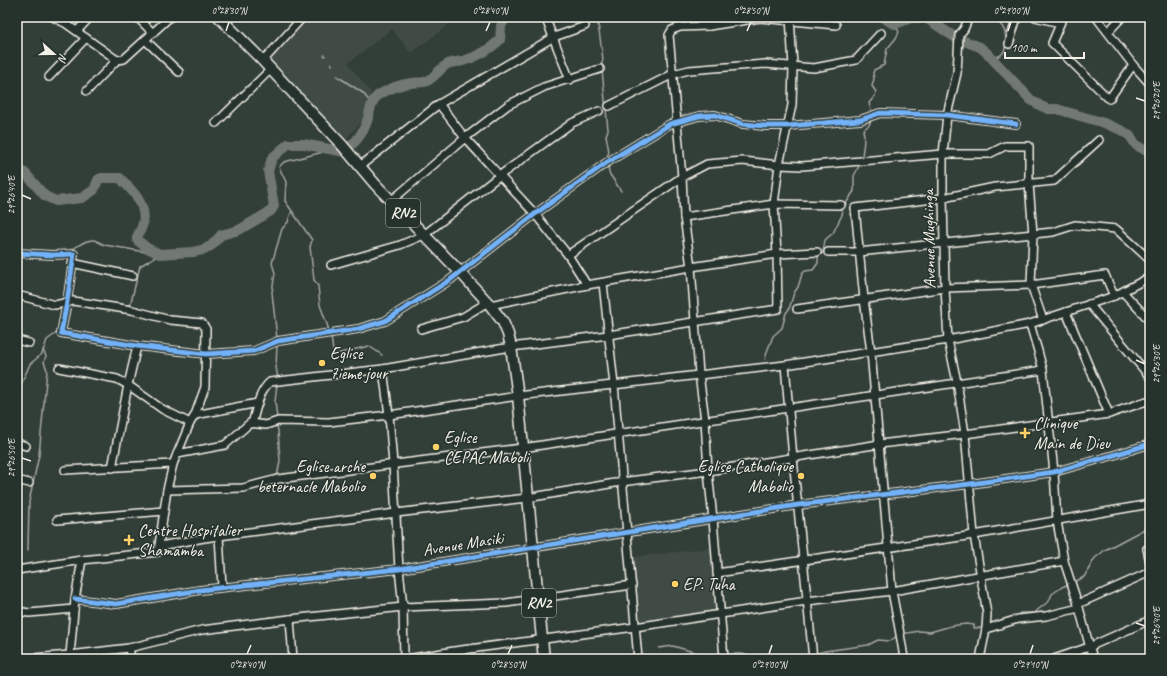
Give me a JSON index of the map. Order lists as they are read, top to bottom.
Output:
{
  "streets": {
    "highway": ["RN2"],
    "street": ["Avenue Mughinga", "Avenue Masiki"]
  },
  "crossings": [
    ["RN2", "Avenue Masiki"],
    ["Avenue Mughinga", "Avenue Masiki"]
  ],
  "places": {
    "other": [
      "Eglise 7ieme jour",
      "Eglise CEPAC Maboli",
      "Eglise arche beternacle Mabolio",
      "Eglise Catholique Mabolio",
      "EP. Tuha"
    ],
    "health": ["Clinique Main de Dieu", "Centre Hospitalier Shamamba"]
  },
  "scale_bar": "100 m",
  "north": "right",
  "coordinates": [
    "0°28'30\"N",
    "0°28'40\"N",
    "0°28'50\"N",
    "0°29'00\"N",
    "29°26'20\"E",
    "29°26'40\"E",
    "29°26'30\"E",
    "29°26'50\"E",
    "0°29'10\"N"
  ]
}
